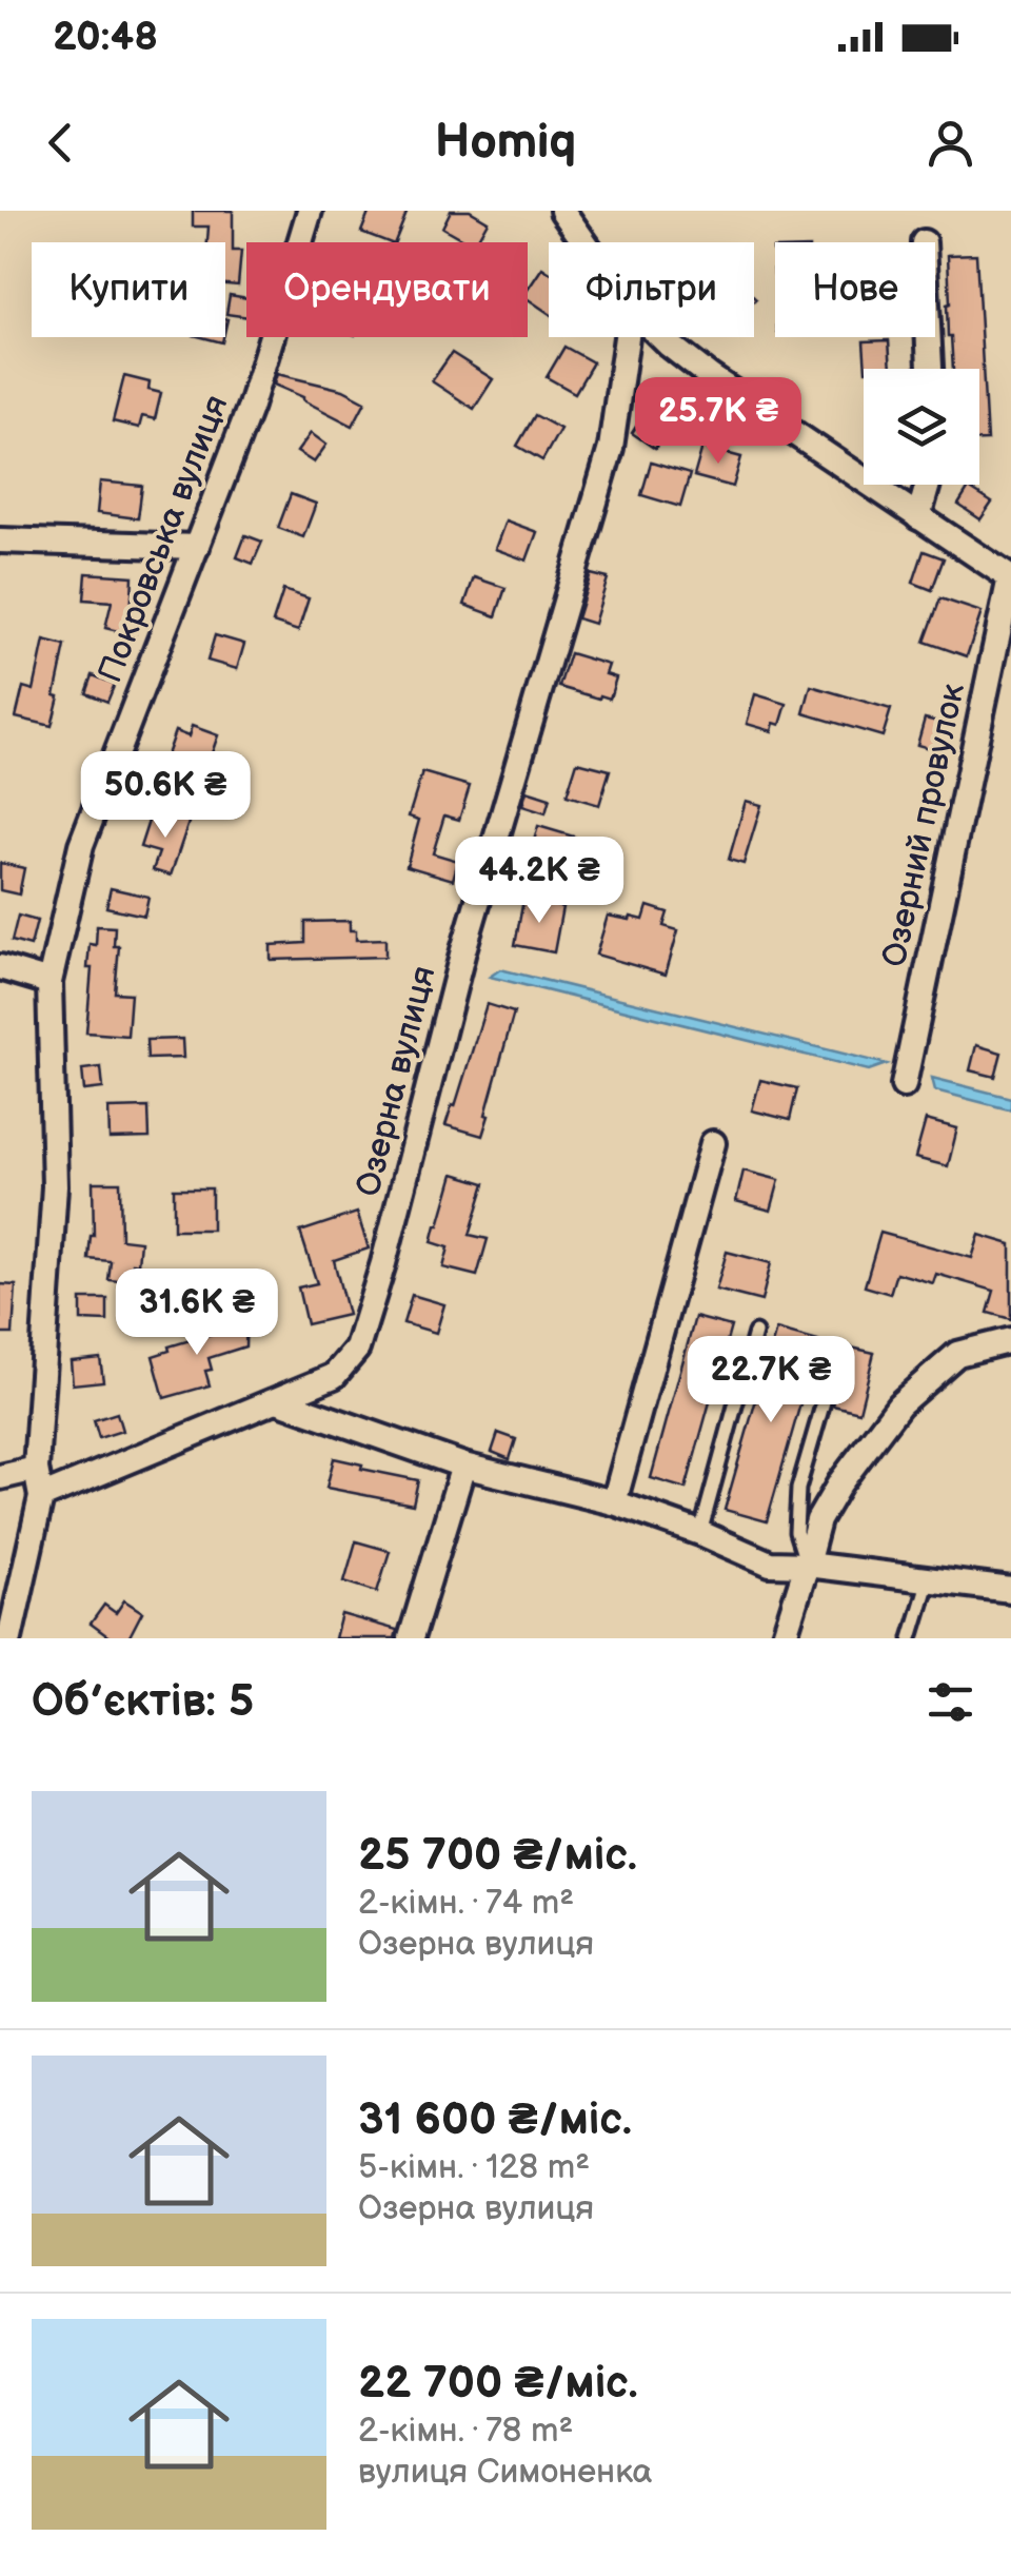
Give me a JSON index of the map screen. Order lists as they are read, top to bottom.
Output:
{
  "streets": {
    "street": ["Покровська вулиця", "Озерний провулок", "Озерна вулиця"]
  },
  "crossings": [
    ["Покровська вулиця", "Озерна вулиця"]
  ],
  "page": {
    "status": "20:48",
    "header": "Homiq",
    "chip": [
      "Купити",
      "Орендувати",
      "Фільтри",
      "Нове"
    ],
    "price": [
      "25.7K ₴",
      "50.6K ₴",
      "44.2K ₴",
      "31.6K ₴",
      "22.7K ₴"
    ],
    "heading": "Об’єктів: 5",
    "list": [
      {
        "name": "25 700 ₴/міс.",
        "note": "2-кімн. · 74 m² · Озерна вулиця"
      },
      {
        "name": "31 600 ₴/міс.",
        "note": "5-кімн. · 128 m² · Озерна вулиця"
      },
      {
        "name": "22 700 ₴/міс.",
        "note": "2-кімн. · 78 m² · вулиця Симоненка"
      }
    ]
  }
}
